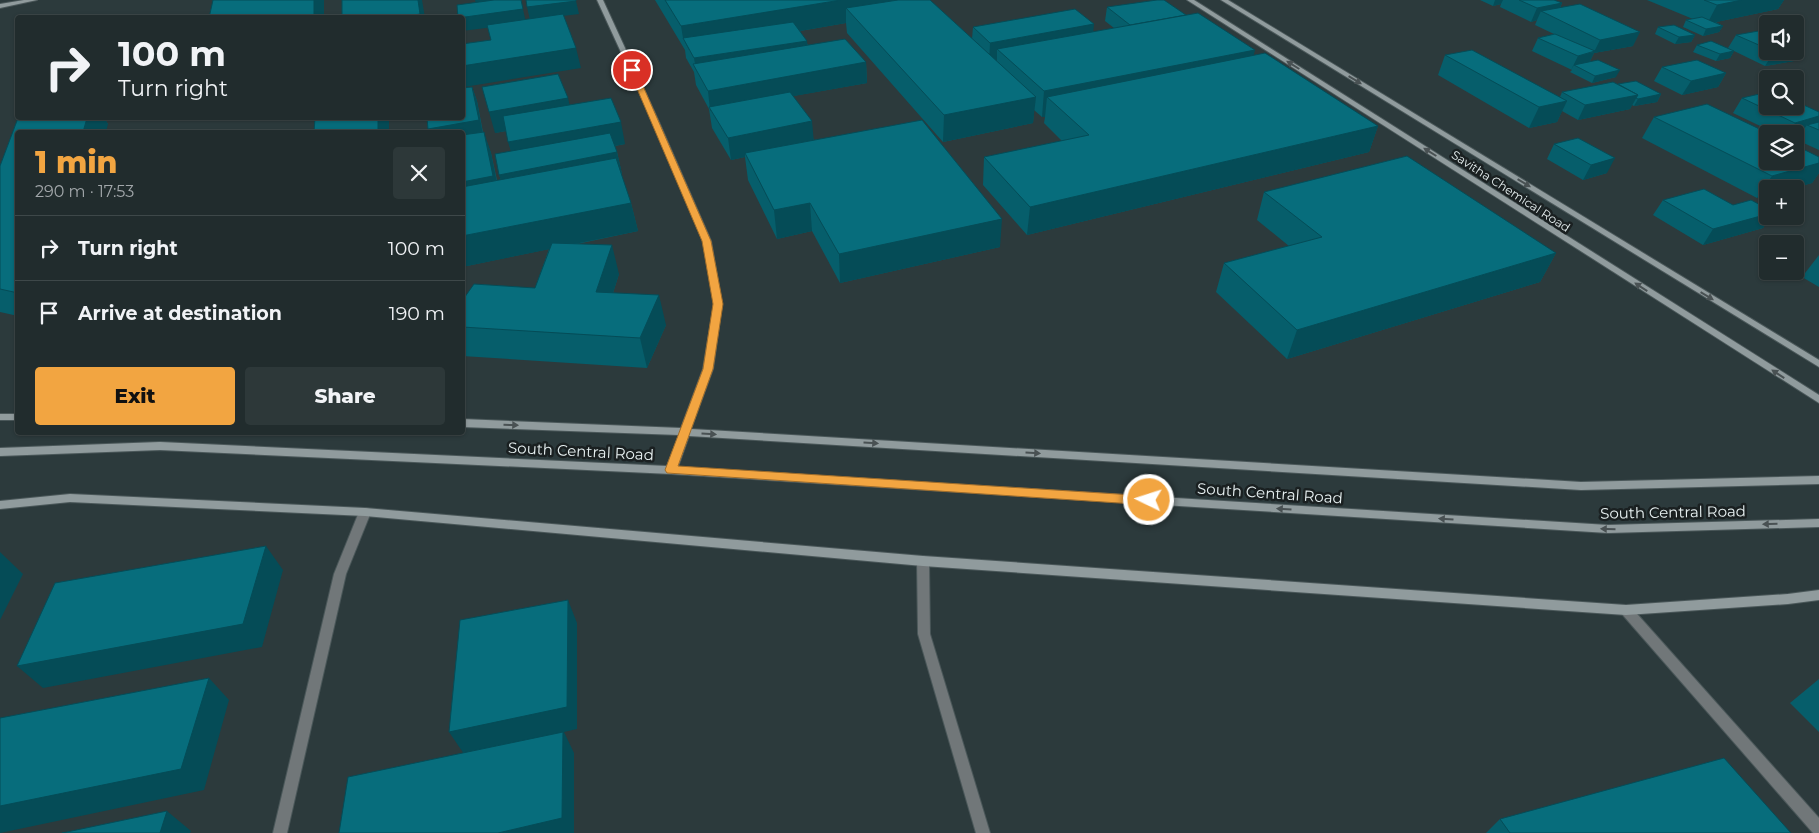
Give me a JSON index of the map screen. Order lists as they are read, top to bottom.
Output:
{
  "streets": {
    "main road": ["Savitha Chemical Road", "South Central Road"]
  },
  "page": {
    "map_buttons": ["+", "−"],
    "turn": ["100 m", "Turn right"],
    "heading": ["1 min", "290 m · 17:53"],
    "list": [
      {
        "name": "Turn right",
        "value": "100 m"
      },
      {
        "name": "Arrive at destination",
        "value": "190 m"
      }
    ],
    "buttons": ["Exit", "Share"]
  }
}
